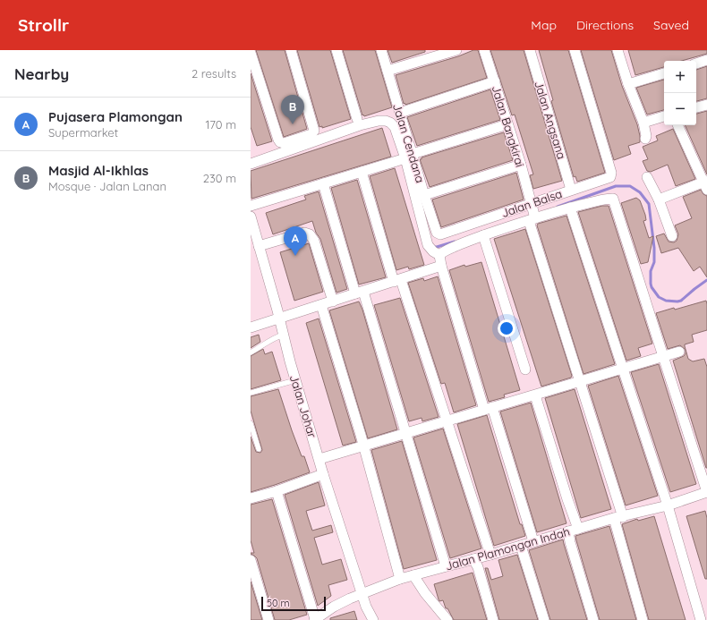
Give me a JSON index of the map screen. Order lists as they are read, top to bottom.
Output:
{
  "streets": {
    "street": [
      "Jalan Angsana",
      "Jalan Bangkirai",
      "Jalan Cendana",
      "Jalan Balsa",
      "Jalan Johar",
      "Jalan Plamongan Indah"
    ]
  },
  "crossings": [
    ["Jalan Angsana", "Jalan Balsa"],
    ["Jalan Bangkirai", "Jalan Balsa"],
    ["Jalan Bangkirai", "Jalan Plamongan Indah"],
    ["Jalan Cendana", "Jalan Balsa"],
    ["Jalan Johar", "Jalan Plamongan Indah"]
  ],
  "scale_bar": "50 m",
  "page": {
    "header": "Strollr",
    "nav": ["Map", "Directions", "Saved"],
    "heading": ["Nearby", "2 results"],
    "map_buttons": ["+", "−"],
    "pins": ["B", "A"],
    "list": [
      {
        "mark": "A",
        "name": "Pujasera Plamongan",
        "note": "Supermarket",
        "value": "170 m"
      },
      {
        "mark": "B",
        "name": "Masjid Al-Ikhlas",
        "note": "Mosque · Jalan Lanan",
        "value": "230 m"
      }
    ],
    "scale": "50 m"
  }
}
